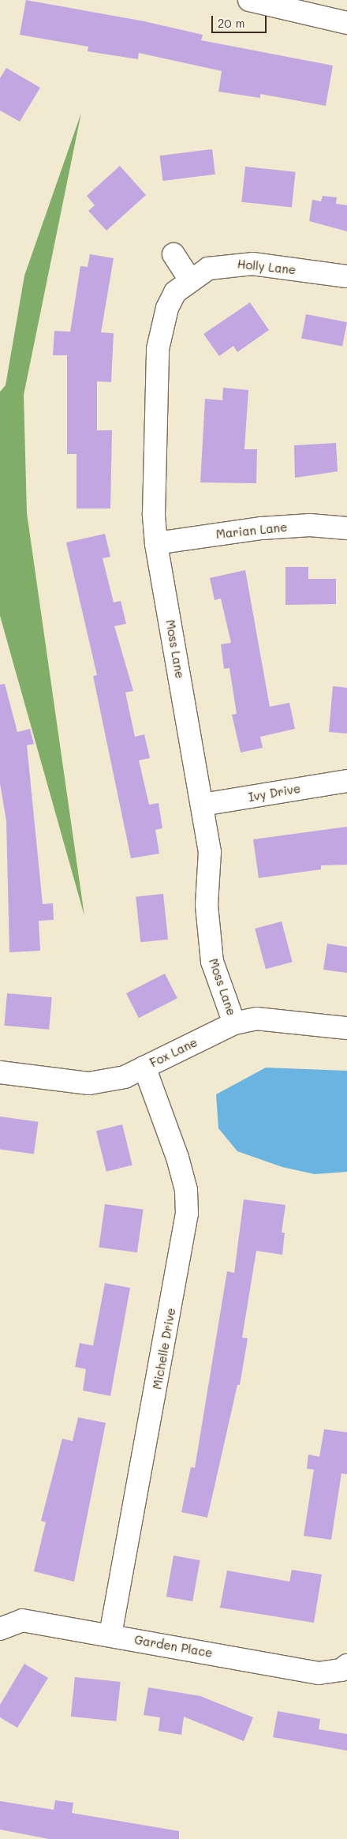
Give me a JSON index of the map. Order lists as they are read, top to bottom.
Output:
{
  "streets": {
    "street": [
      "Holly Lane",
      "Marian Lane",
      "Moss Lane",
      "Ivy Drive",
      "Fox Lane",
      "Michelle Drive",
      "Garden Place"
    ]
  },
  "crossings": [
    ["Holly Lane", "Moss Lane"],
    ["Marian Lane", "Moss Lane"],
    ["Moss Lane", "Ivy Drive"],
    ["Moss Lane", "Fox Lane"],
    ["Fox Lane", "Michelle Drive"],
    ["Michelle Drive", "Garden Place"]
  ],
  "scale_bar": "20 m"
}
